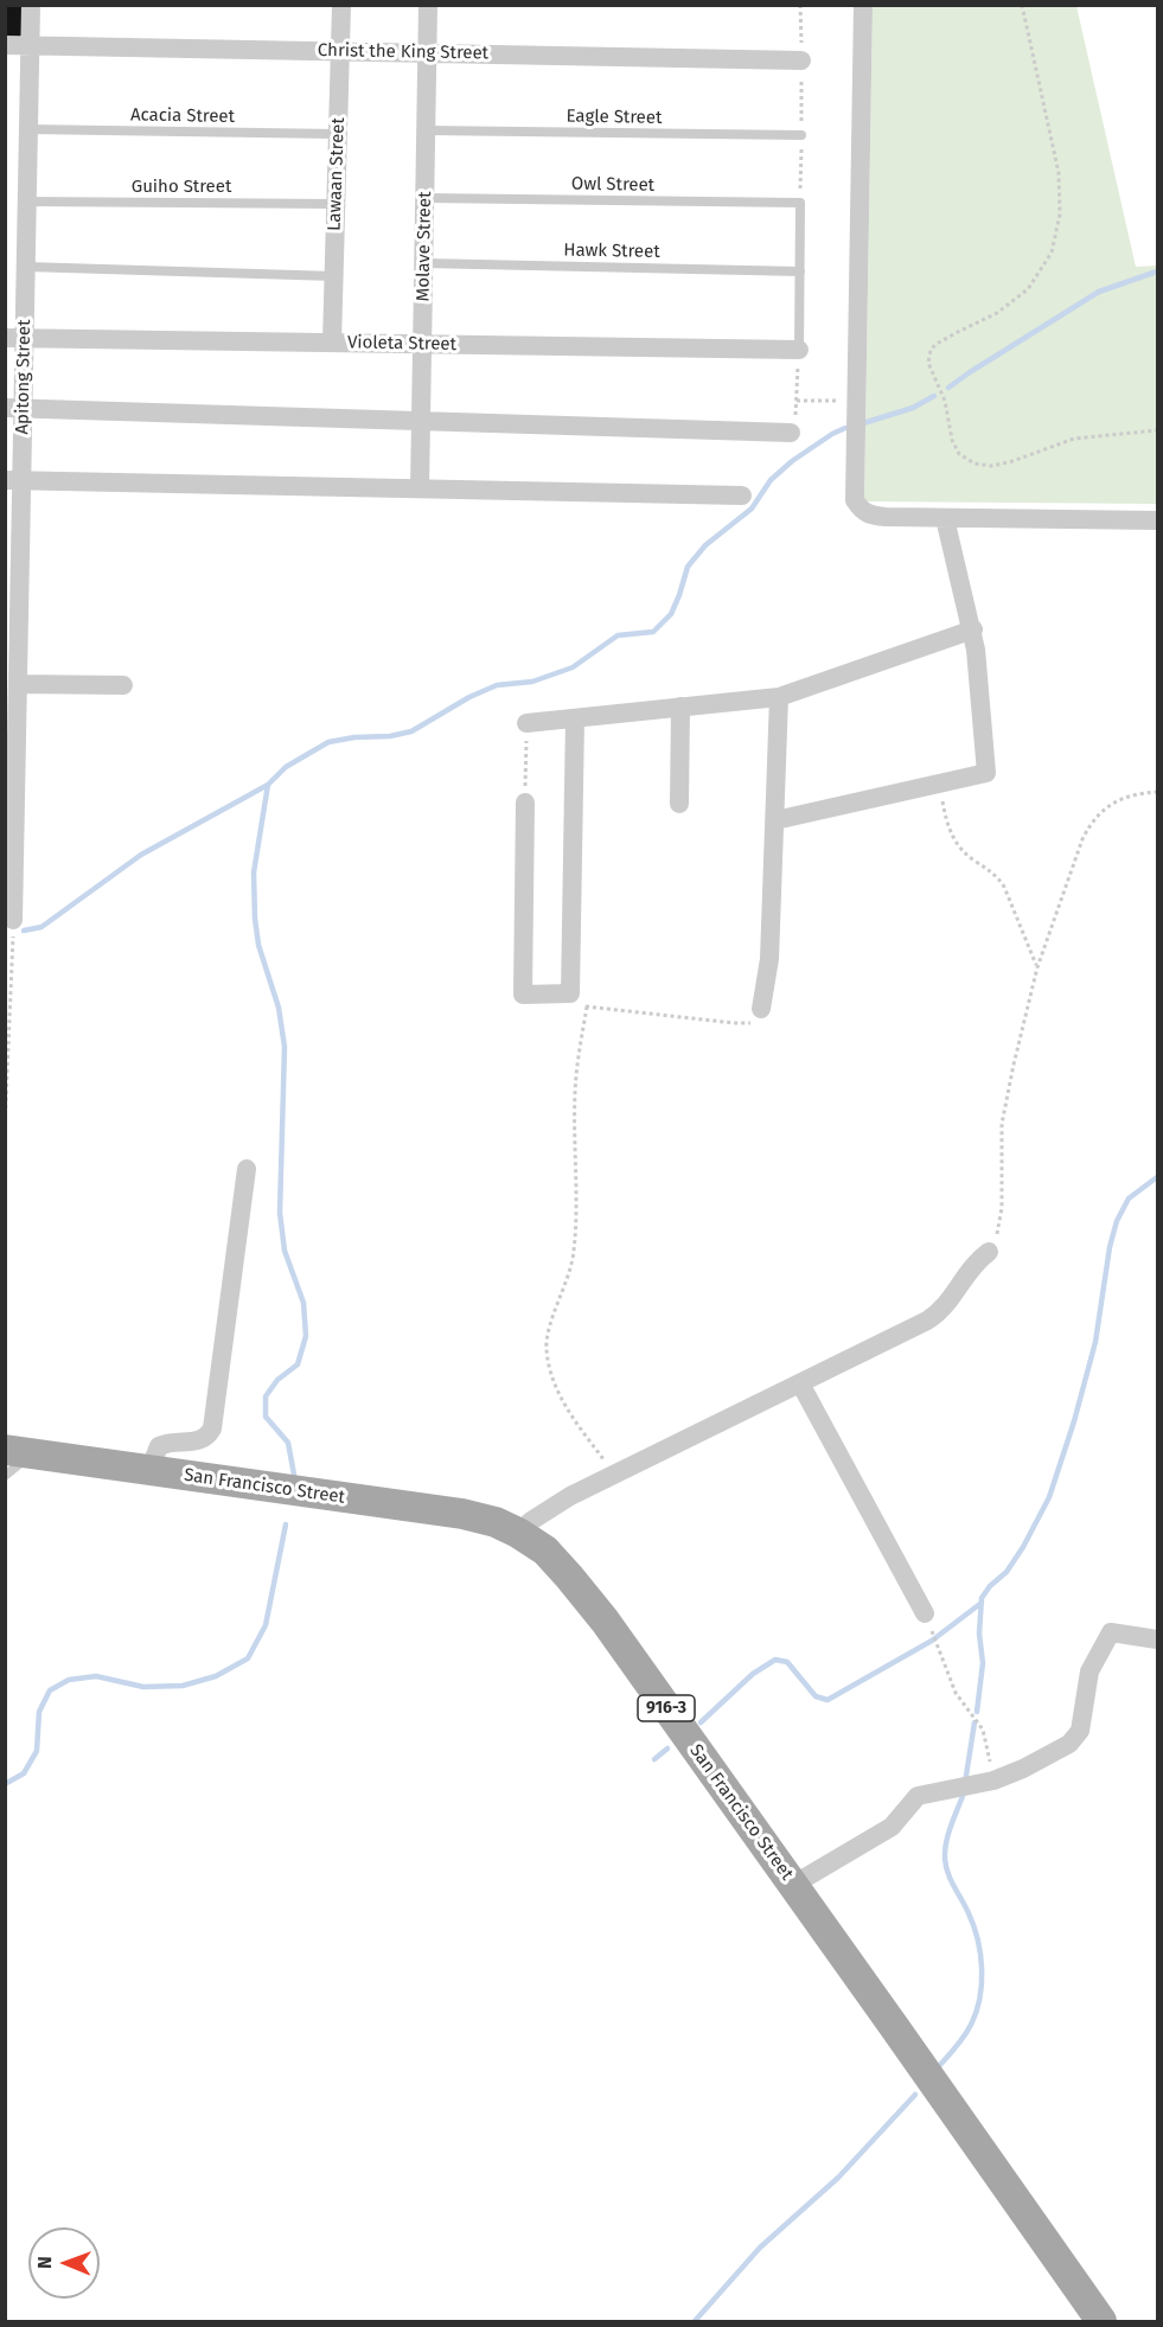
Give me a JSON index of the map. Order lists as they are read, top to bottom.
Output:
{
  "streets": {
    "main road": ["San Francisco Street", "916-3"],
    "street": [
      "Christ the King Street",
      "Lawaan Street",
      "Molave Street",
      "Violeta Street",
      "Apitong Street"
    ],
    "lane": [
      "Acacia Street",
      "Eagle Street",
      "Owl Street",
      "Guiho Street",
      "Hawk Street"
    ]
  },
  "crossings": [
    ["Christ the King Street", "Lawaan Street"],
    ["Christ the King Street", "Molave Street"],
    ["Christ the King Street", "Apitong Street"],
    ["Acacia Street", "Lawaan Street"],
    ["Acacia Street", "Apitong Street"],
    ["Eagle Street", "Molave Street"],
    ["Lawaan Street", "Guiho Street"],
    ["Lawaan Street", "Violeta Street"],
    ["Owl Street", "Molave Street"],
    ["Guiho Street", "Apitong Street"],
    ["Molave Street", "Hawk Street"],
    ["Molave Street", "Violeta Street"],
    ["Violeta Street", "Apitong Street"]
  ],
  "north": "left"
}
